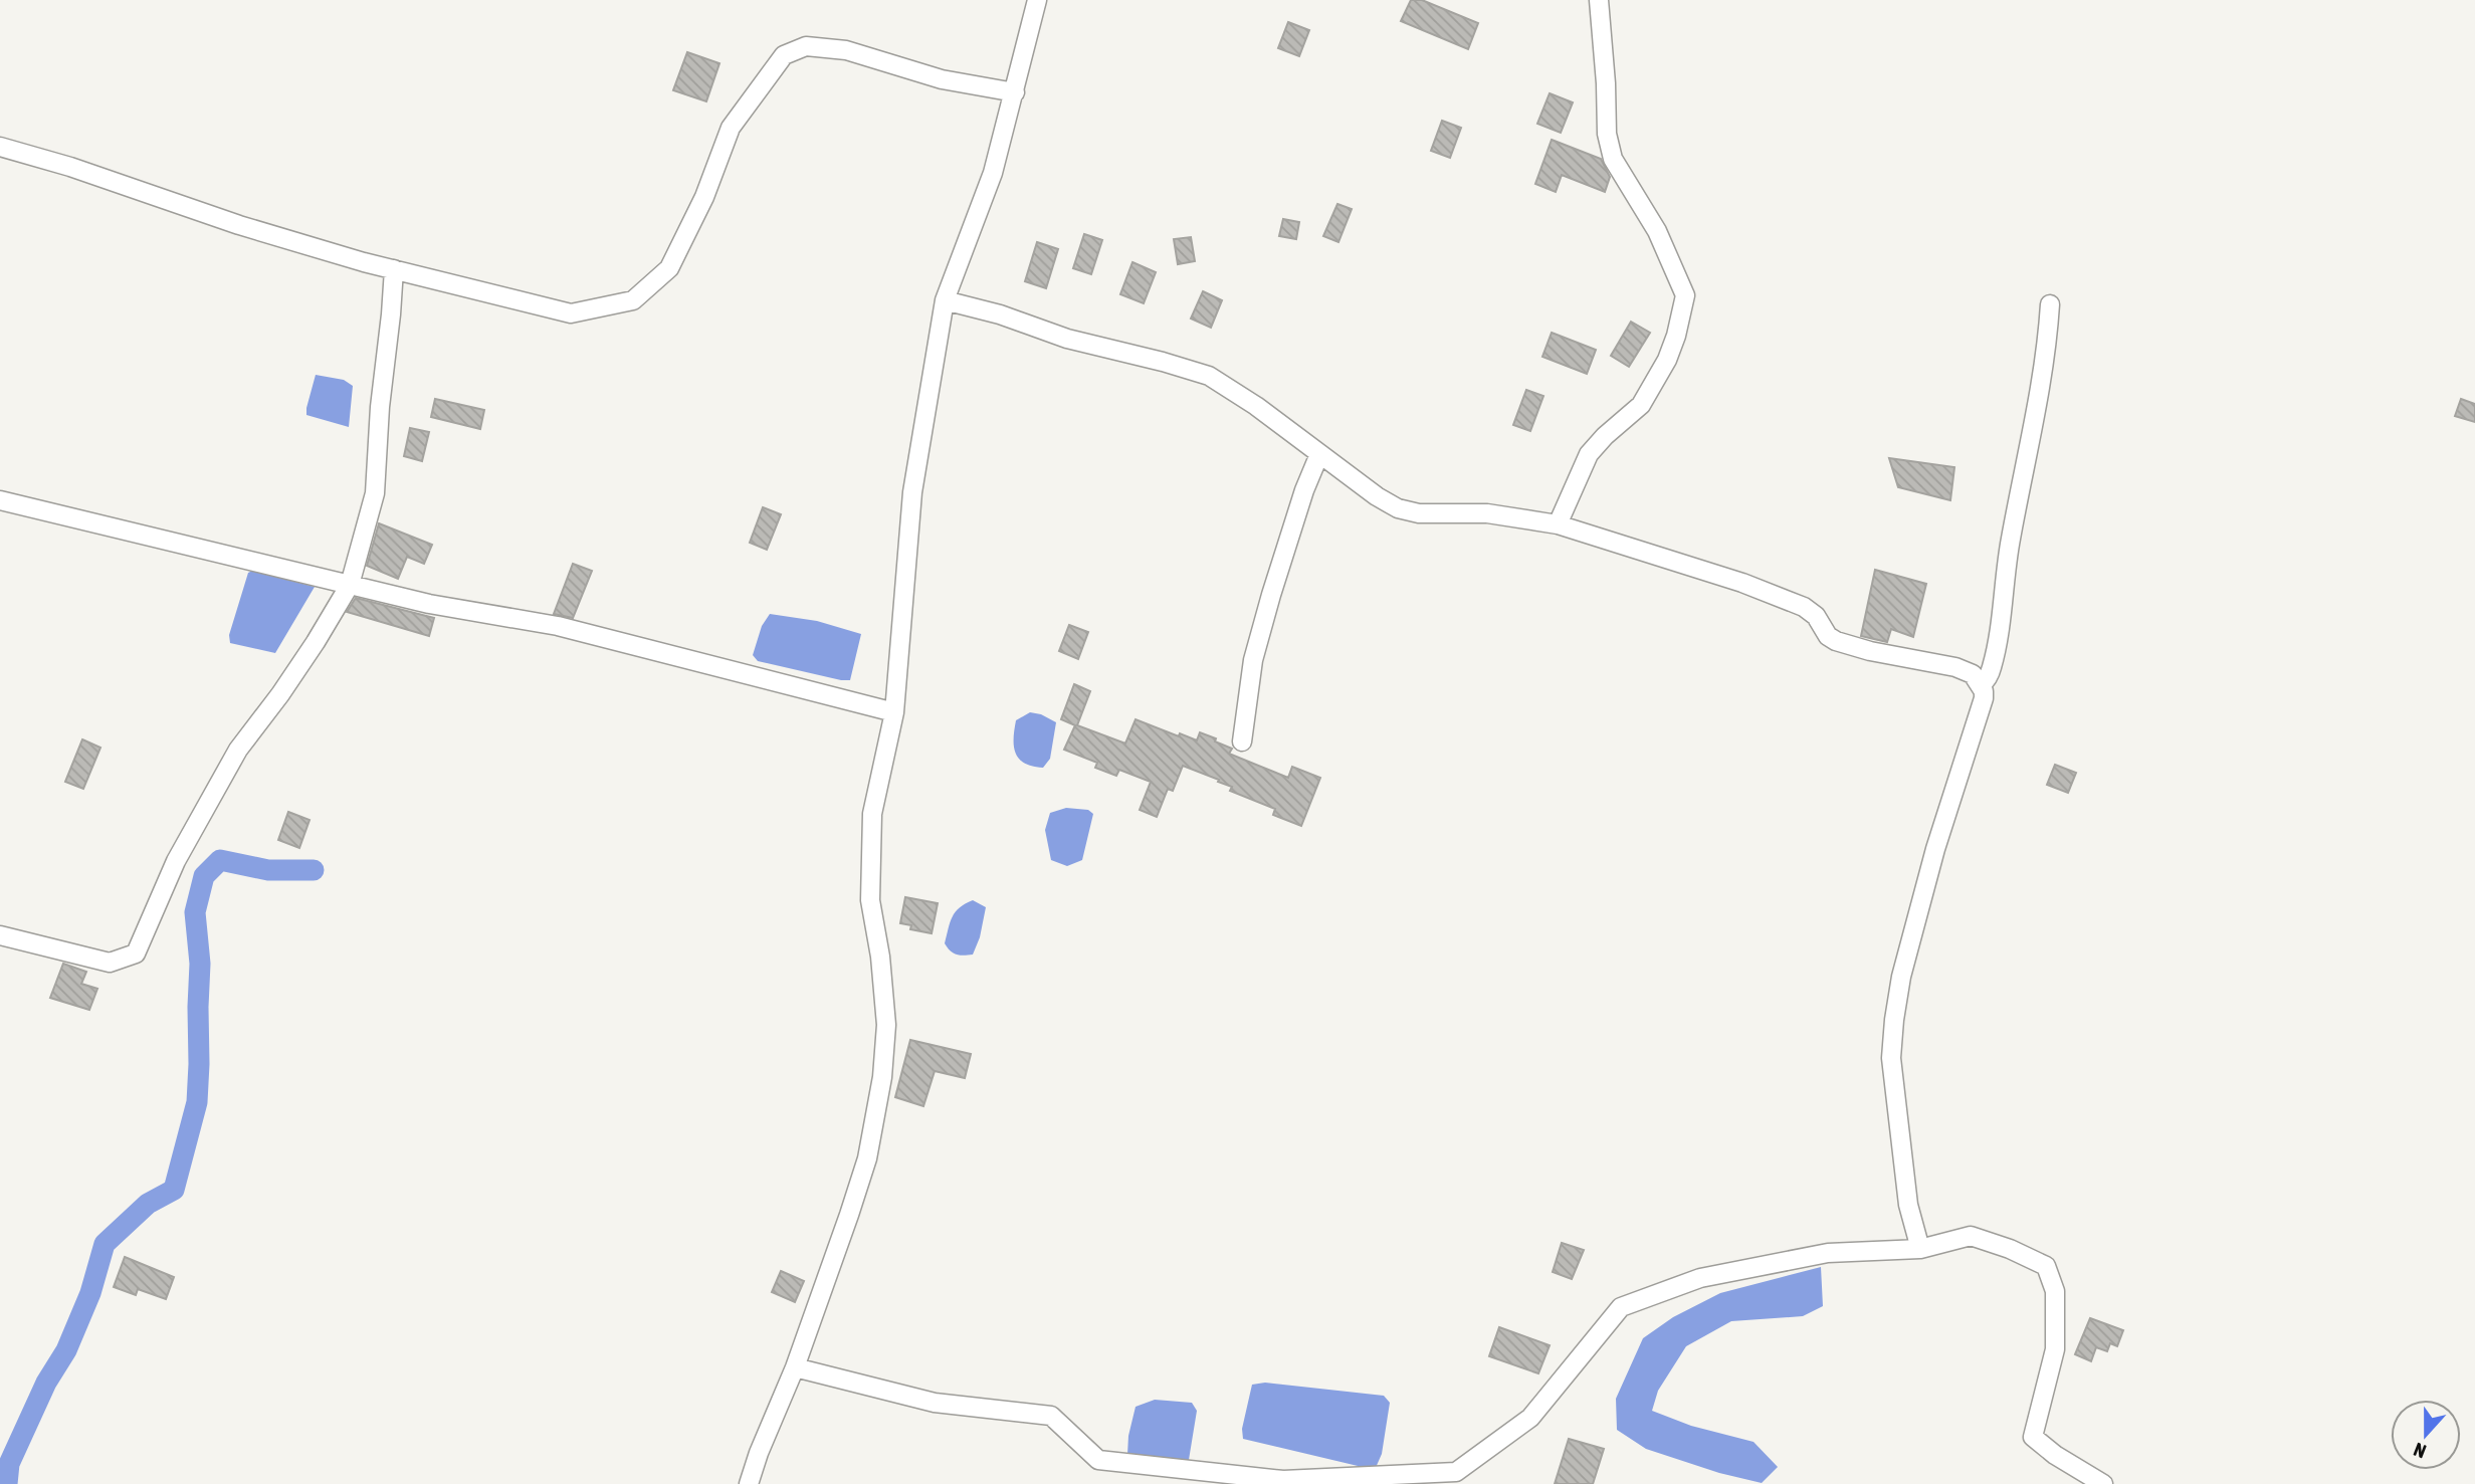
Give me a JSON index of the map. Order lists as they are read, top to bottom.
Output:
{
  "north": "bottom"
}
